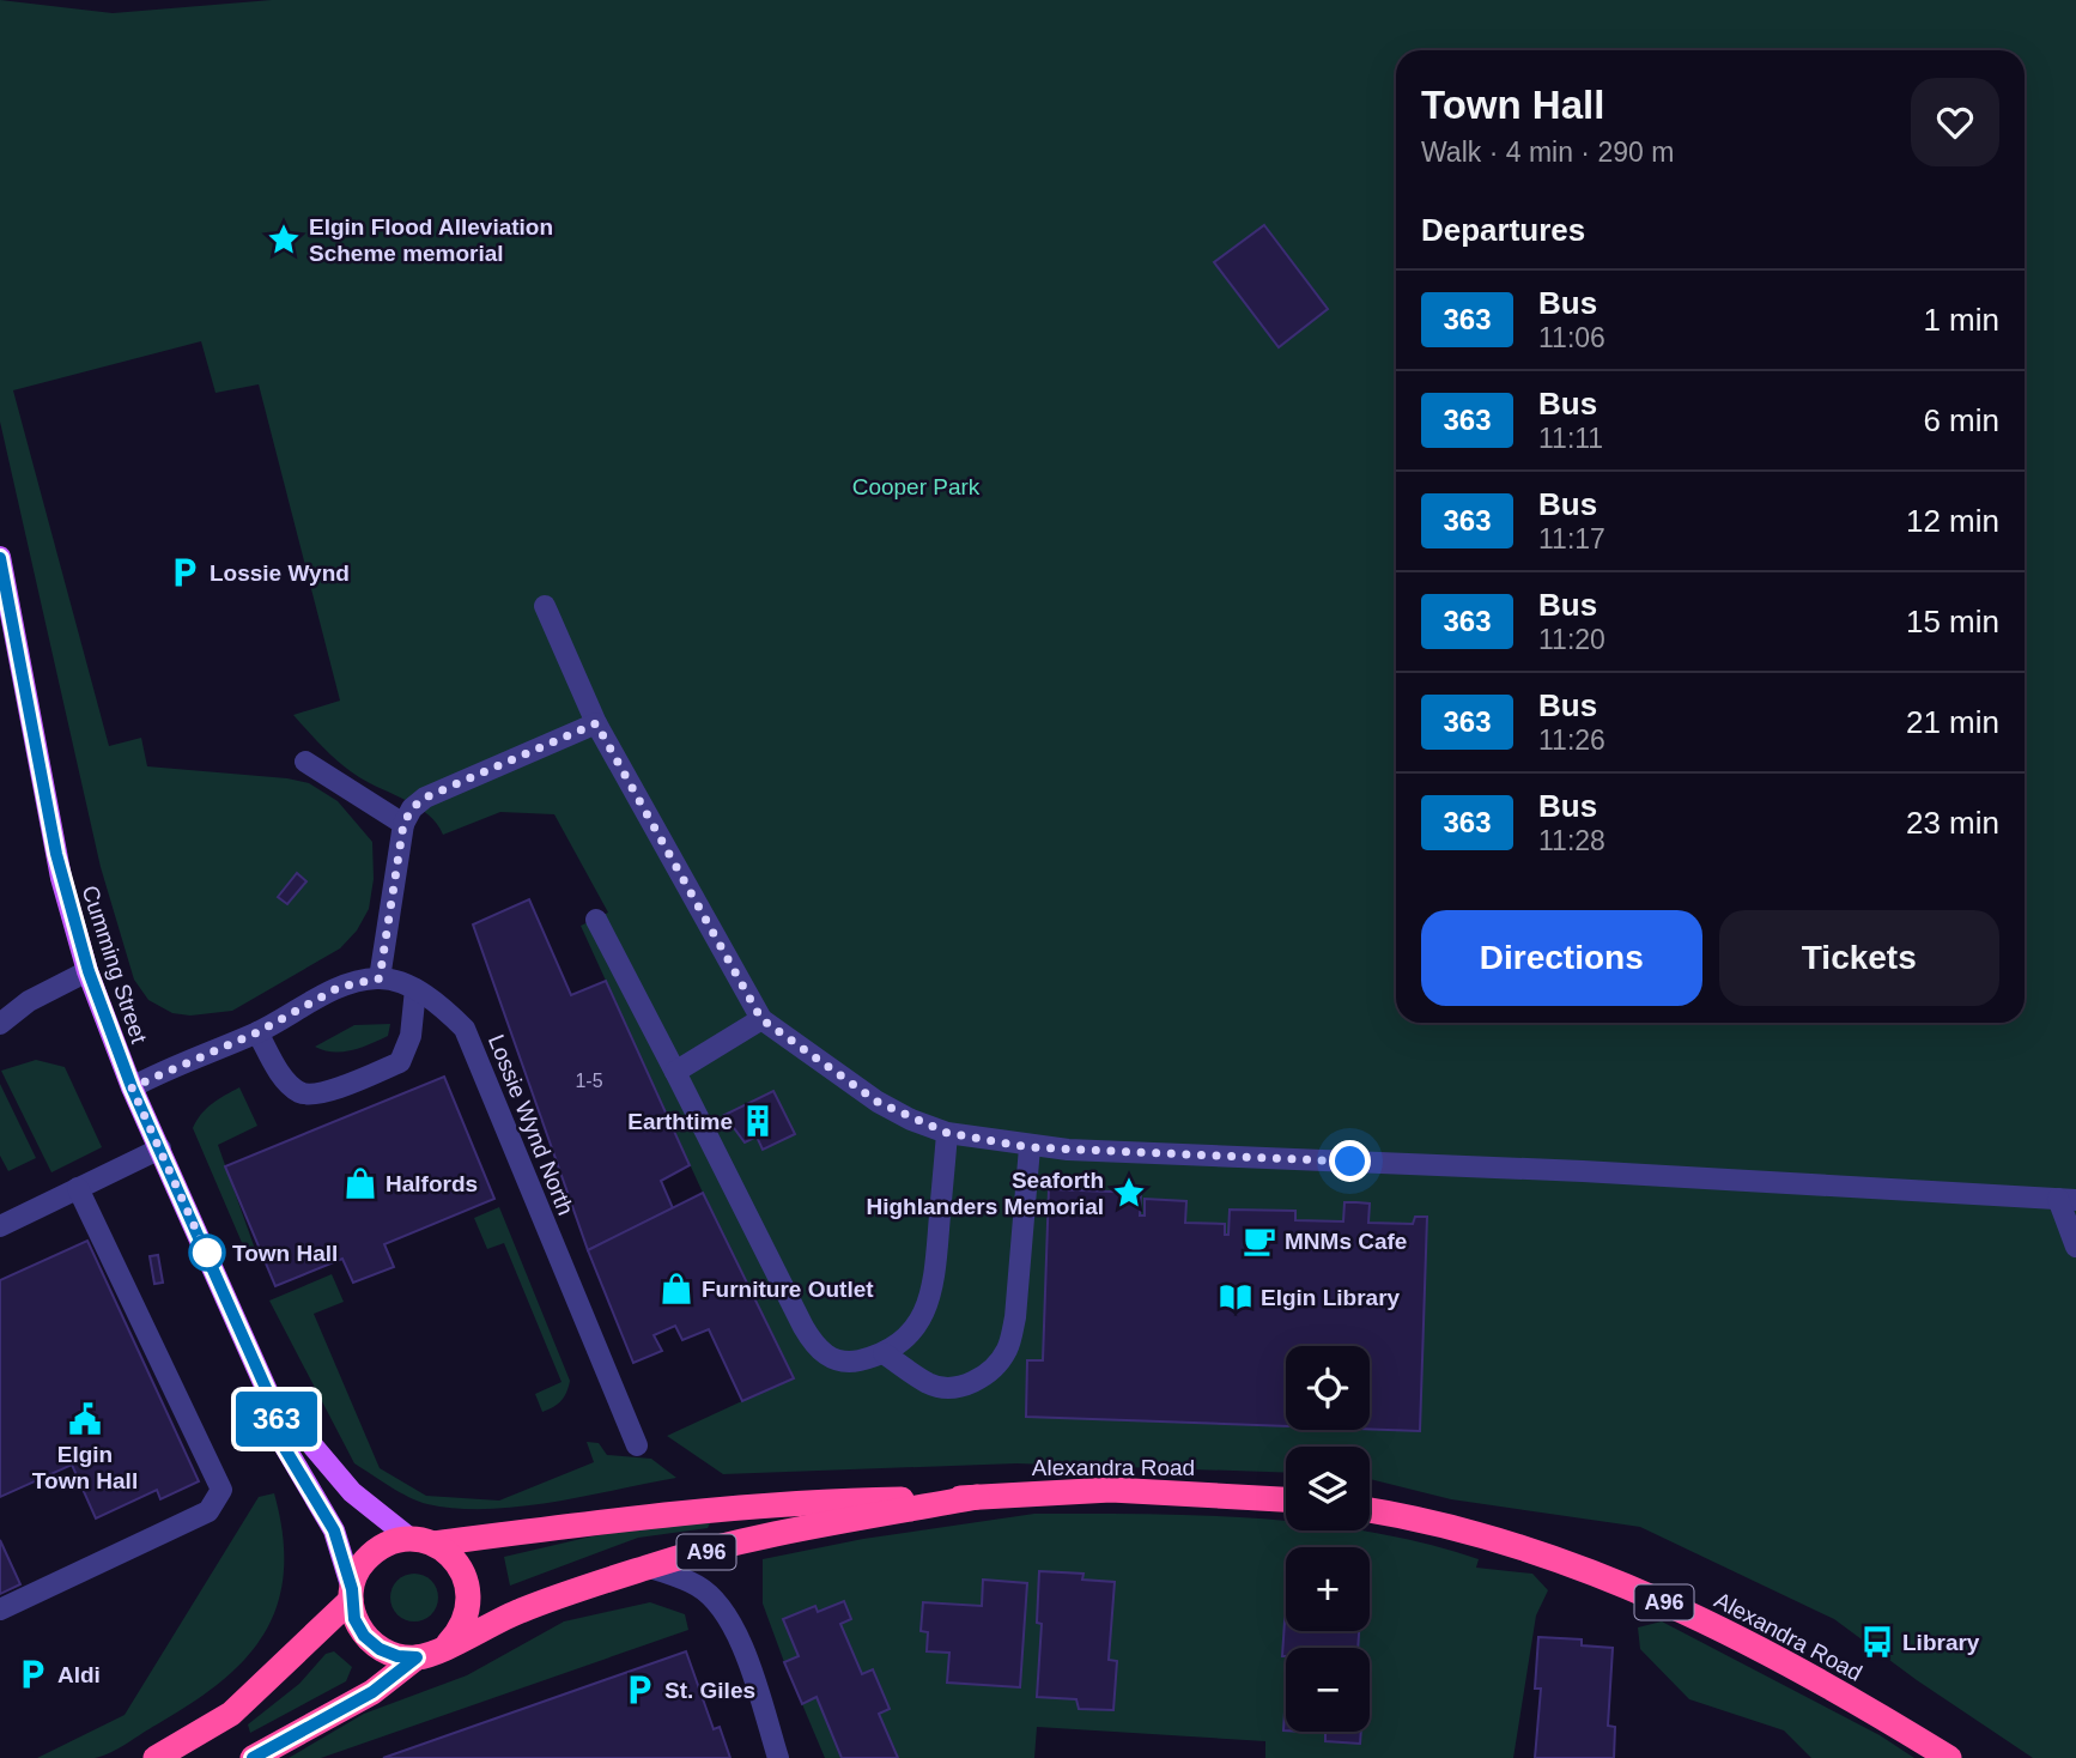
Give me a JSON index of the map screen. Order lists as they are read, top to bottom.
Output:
{
  "streets": {
    "highway": ["Alexandra Road", "A96"],
    "main road": ["Cumming Street"],
    "street": ["Lossie Wynd North"]
  },
  "crossings": [
    ["Cumming Street", "Lossie Wynd North"],
    ["Cumming Street", "A96"],
    ["Alexandra Road", "A96"]
  ],
  "parks": ["Cooper Park"],
  "places": {
    "place": ["Elgin Flood Alleviation Scheme memorial", "Seaforth Highlanders Memorial"],
    "parking": ["Lossie Wynd", "Aldi", "St. Giles"],
    "building": ["Earthtime"],
    "shop": ["Halfords", "Furniture Outlet"],
    "cafe": ["MNMs Cafe"],
    "other": ["Town Hall"],
    "library": ["Elgin Library"],
    "public building": ["Elgin Town Hall"],
    "bus stop": ["Library"]
  },
  "lines": ["bus line 363"],
  "house_numbers": ["1-5"],
  "page": {
    "on_map": "363",
    "heading": [
      ["Town Hall", "Walk · 4 min · 290 m"],
      "Departures"
    ],
    "list": [
      {
        "mark": "363",
        "name": "Bus",
        "note": "11:06",
        "value": "1 min"
      },
      {
        "mark": "363",
        "name": "Bus",
        "note": "11:11",
        "value": "6 min"
      },
      {
        "mark": "363",
        "name": "Bus",
        "note": "11:17",
        "value": "12 min"
      },
      {
        "mark": "363",
        "name": "Bus",
        "note": "11:20",
        "value": "15 min"
      },
      {
        "mark": "363",
        "name": "Bus",
        "note": "11:26",
        "value": "21 min"
      },
      {
        "mark": "363",
        "name": "Bus",
        "note": "11:28",
        "value": "23 min"
      }
    ],
    "buttons": ["Directions", "Tickets"],
    "map_buttons": ["+", "−"]
  }
}
